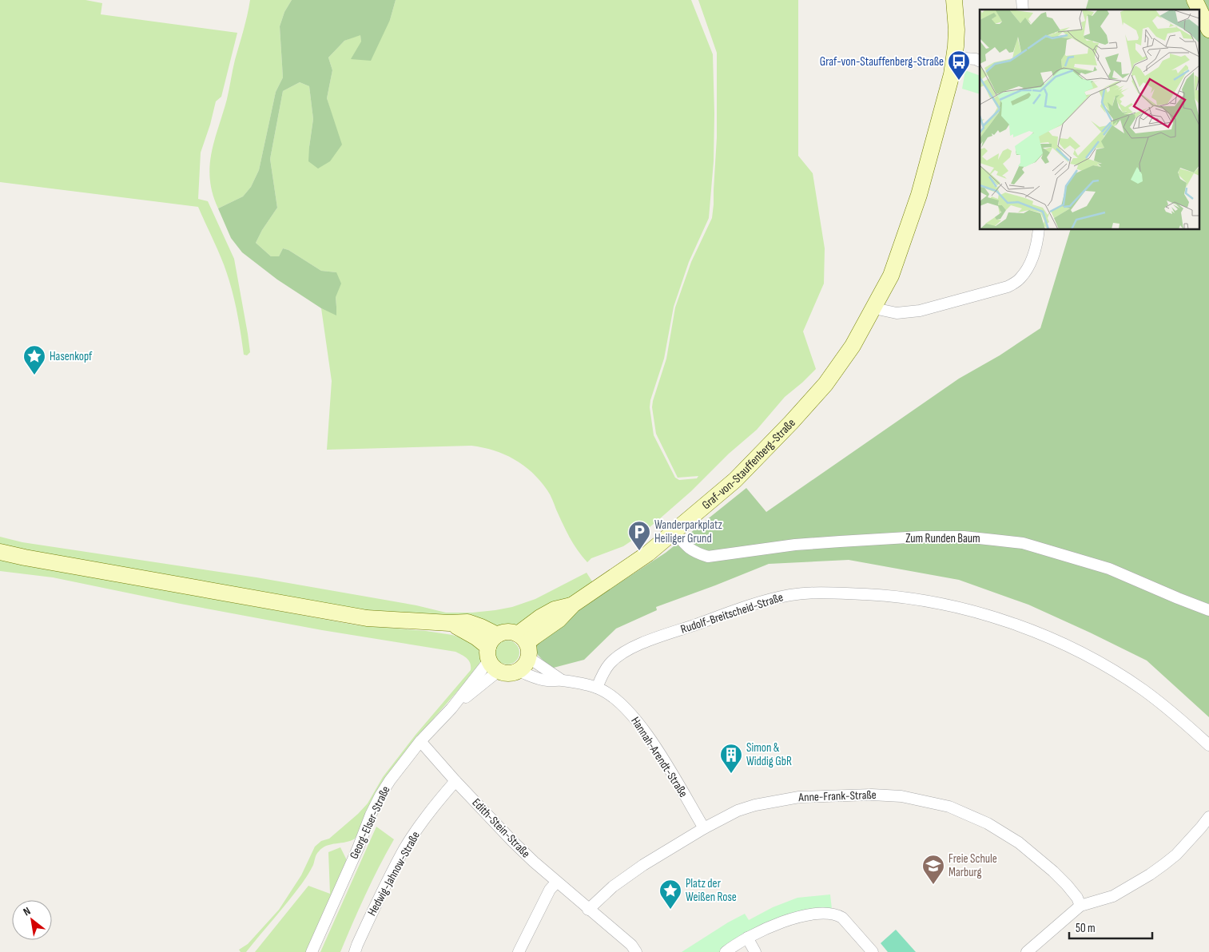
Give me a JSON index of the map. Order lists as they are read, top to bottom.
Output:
{
  "streets": {
    "street": [
      "Graf-von-Stauffenberg-Straße",
      "Zum Runden Baum",
      "Rudolf-Breitscheid-Straße",
      "Hannah-Arendt-Straße",
      "Anne-Frank-Straße",
      "Georg-Elser-Straße",
      "Edith-Stein-Straße",
      "Hedwig-Jahnow-Straße"
    ]
  },
  "crossings": [
    ["Graf-von-Stauffenberg-Straße", "Zum Runden Baum"],
    ["Graf-von-Stauffenberg-Straße", "Hannah-Arendt-Straße"],
    ["Graf-von-Stauffenberg-Straße", "Georg-Elser-Straße"],
    ["Rudolf-Breitscheid-Straße", "Hannah-Arendt-Straße"],
    ["Hannah-Arendt-Straße", "Anne-Frank-Straße"],
    ["Hannah-Arendt-Straße", "Georg-Elser-Straße"],
    ["Anne-Frank-Straße", "Edith-Stein-Straße"],
    ["Georg-Elser-Straße", "Edith-Stein-Straße"],
    ["Edith-Stein-Straße", "Hedwig-Jahnow-Straße"]
  ],
  "places": {
    "bus stop": ["Graf-von-Stauffenberg-Straße"],
    "place": ["Hasenkopf", "Platz der Weißen Rose"],
    "parking": ["Wanderparkplatz Heiliger Grund"],
    "building": ["Simon & Widdig GbR"],
    "school or university": ["Freie Schule Marburg"]
  },
  "scale_bar": "50 m",
  "north": "top left"
}
